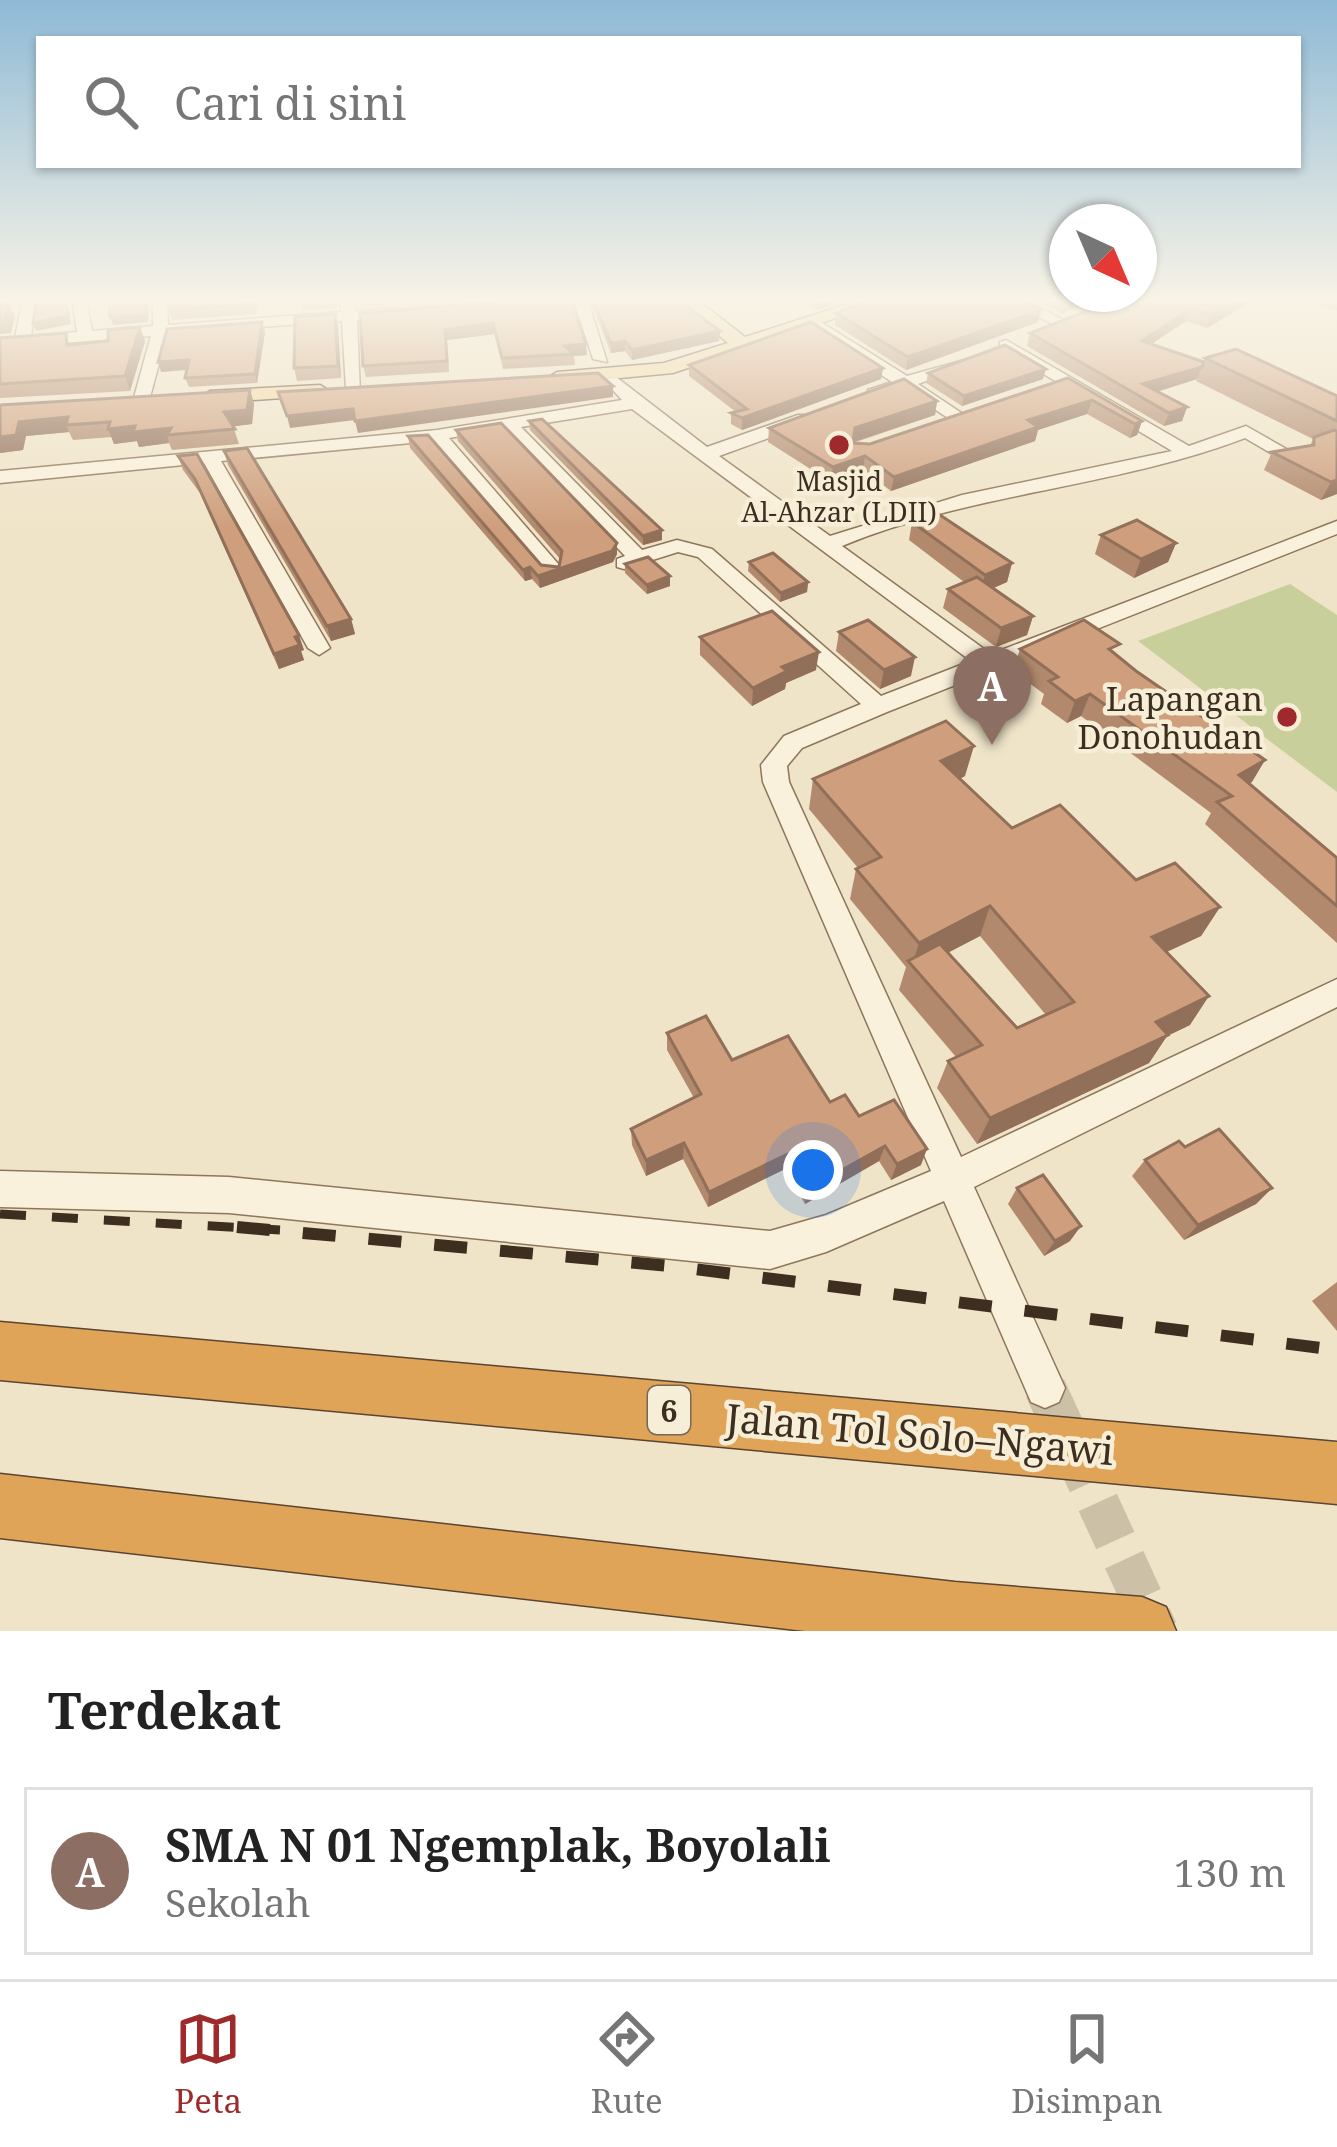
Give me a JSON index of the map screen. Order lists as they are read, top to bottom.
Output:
{
  "streets": {
    "highway": ["6", "Jalan Tol Solo–Ngawi"]
  },
  "places": ["Masjid Al-Ahzar (LDII)", "Lapangan Donohudan"],
  "north": "bottom right",
  "page": {
    "search": "Cari di sini",
    "pins": "A",
    "heading": "Terdekat",
    "list": [
      {
        "mark": "A",
        "name": "SMA N 01 Ngemplak, Boyolali",
        "note": "Sekolah",
        "value": "130 m"
      }
    ],
    "nav": ["Peta", "Rute", "Disimpan"]
  }
}
